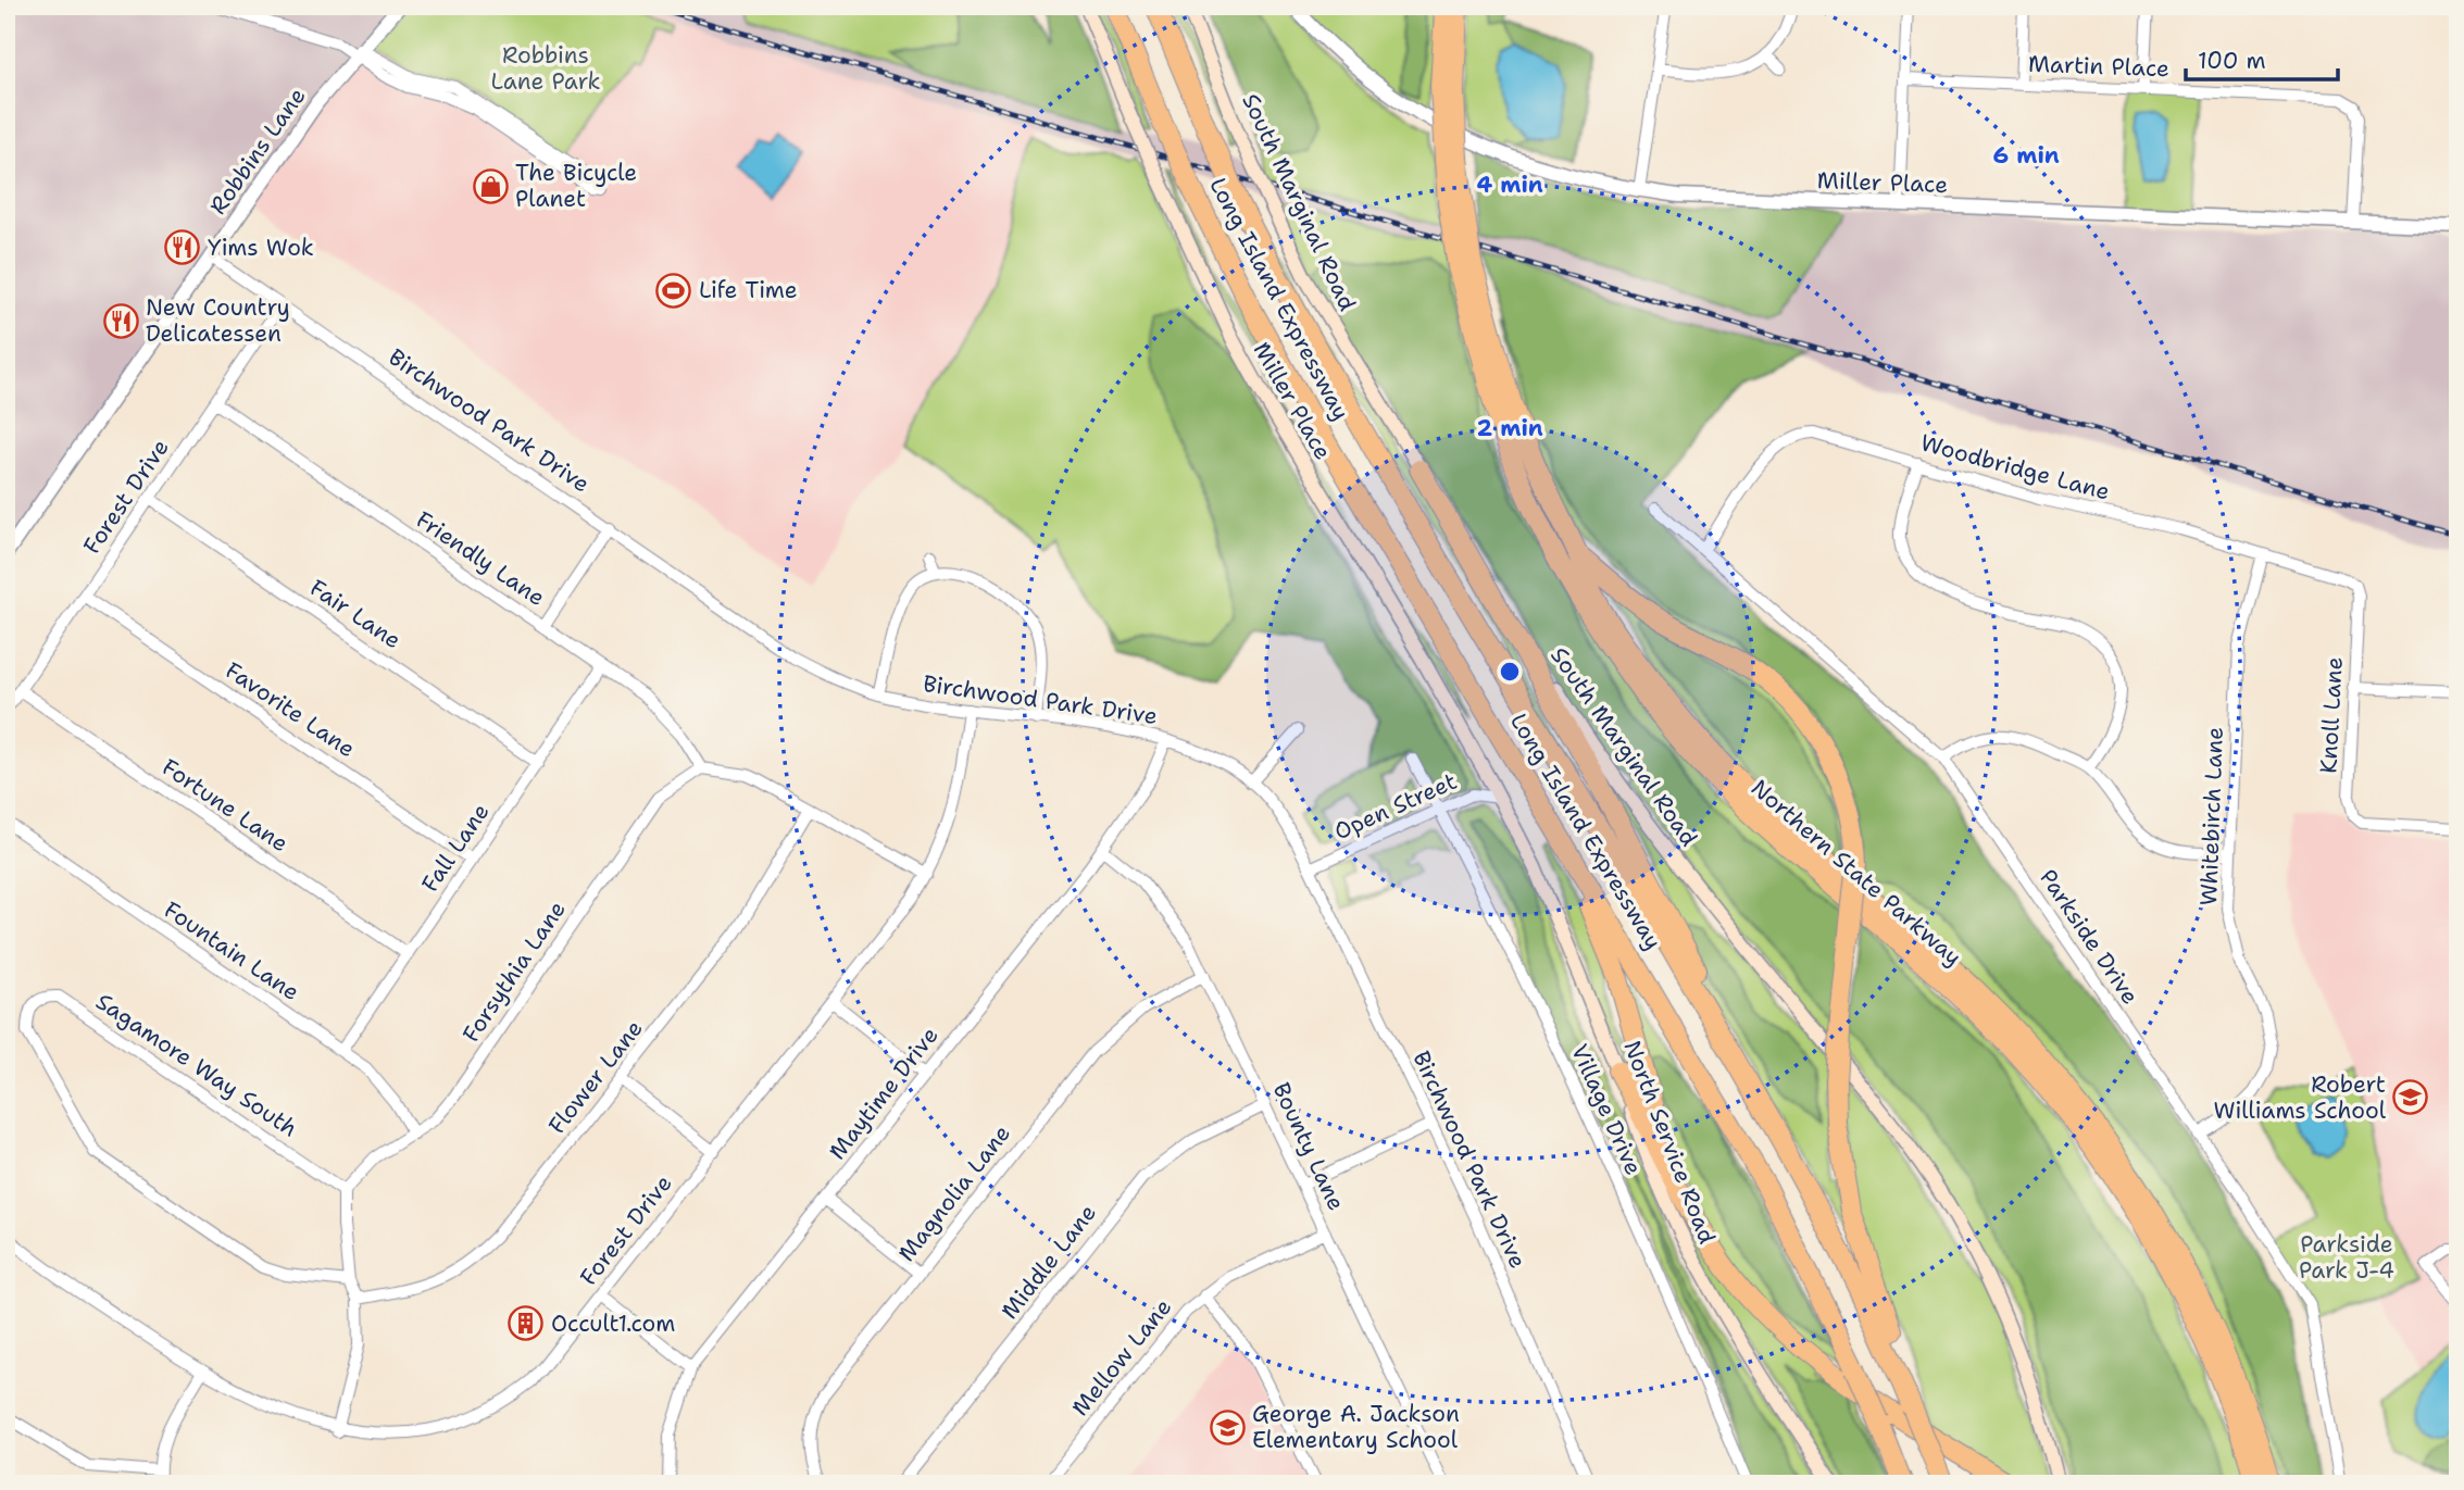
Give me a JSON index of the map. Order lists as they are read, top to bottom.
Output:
{
  "streets": {
    "highway": ["Long Island Expressway", "Northern State Parkway"],
    "main road": ["Miller Place", "South Marginal Road", "North Service Road"],
    "street": [
      "Martin Place",
      "Robbins Lane",
      "Birchwood Park Drive",
      "Woodbridge Lane",
      "Forest Drive",
      "Friendly Lane",
      "Fair Lane",
      "Favorite Lane",
      "Knoll Lane",
      "Fortune Lane",
      "Open Street",
      "Whitebirch Lane",
      "Fall Lane",
      "Parkside Drive",
      "Fountain Lane",
      "Forsythia Lane",
      "Sagamore Way South",
      "Flower Lane",
      "Maytime Drive",
      "Village Drive",
      "Bounty Lane",
      "Magnolia Lane",
      "Middle Lane",
      "Mellow Lane"
    ]
  },
  "crossings": [
    ["Martin Place", "Miller Place"],
    ["Robbins Lane", "Birchwood Park Drive"],
    ["Miller Place", "Open Street"],
    ["Miller Place", "North Service Road"],
    ["Birchwood Park Drive", "Forest Drive"],
    ["Birchwood Park Drive", "Open Street"],
    ["Birchwood Park Drive", "Maytime Drive"],
    ["Woodbridge Lane", "Knoll Lane"],
    ["Woodbridge Lane", "Whitebirch Lane"],
    ["Woodbridge Lane", "Parkside Drive"],
    ["Forest Drive", "Friendly Lane"],
    ["Forest Drive", "Fair Lane"],
    ["Forest Drive", "Favorite Lane"],
    ["Forest Drive", "Fortune Lane"],
    ["Friendly Lane", "Fall Lane"],
    ["Friendly Lane", "Forsythia Lane"],
    ["Fair Lane", "Fall Lane"],
    ["Favorite Lane", "Fall Lane"],
    ["Fortune Lane", "Fall Lane"],
    ["Open Street", "Village Drive"],
    ["Open Street", "North Service Road"],
    ["Whitebirch Lane", "Parkside Drive"],
    ["Fall Lane", "Fountain Lane"],
    ["Fountain Lane", "Forsythia Lane"],
    ["Forsythia Lane", "Sagamore Way South"],
    ["Maytime Drive", "Bounty Lane"],
    ["Bounty Lane", "Magnolia Lane"],
    ["Bounty Lane", "Middle Lane"],
    ["Bounty Lane", "Mellow Lane"]
  ],
  "parks": ["Robbins Lane Park", "Parkside Park J-4"],
  "places": {
    "shop": ["The Bicycle Planet"],
    "restaurant": ["Yims Wok", "New Country Delicatessen"],
    "sports": ["Life Time"],
    "school or university": ["Robert Williams School", "George A. Jackson Elementary School"],
    "building": ["Occult1.com"]
  },
  "scale_bar": "100 m",
  "rings": ["6 min", "4 min", "2 min"]
}
